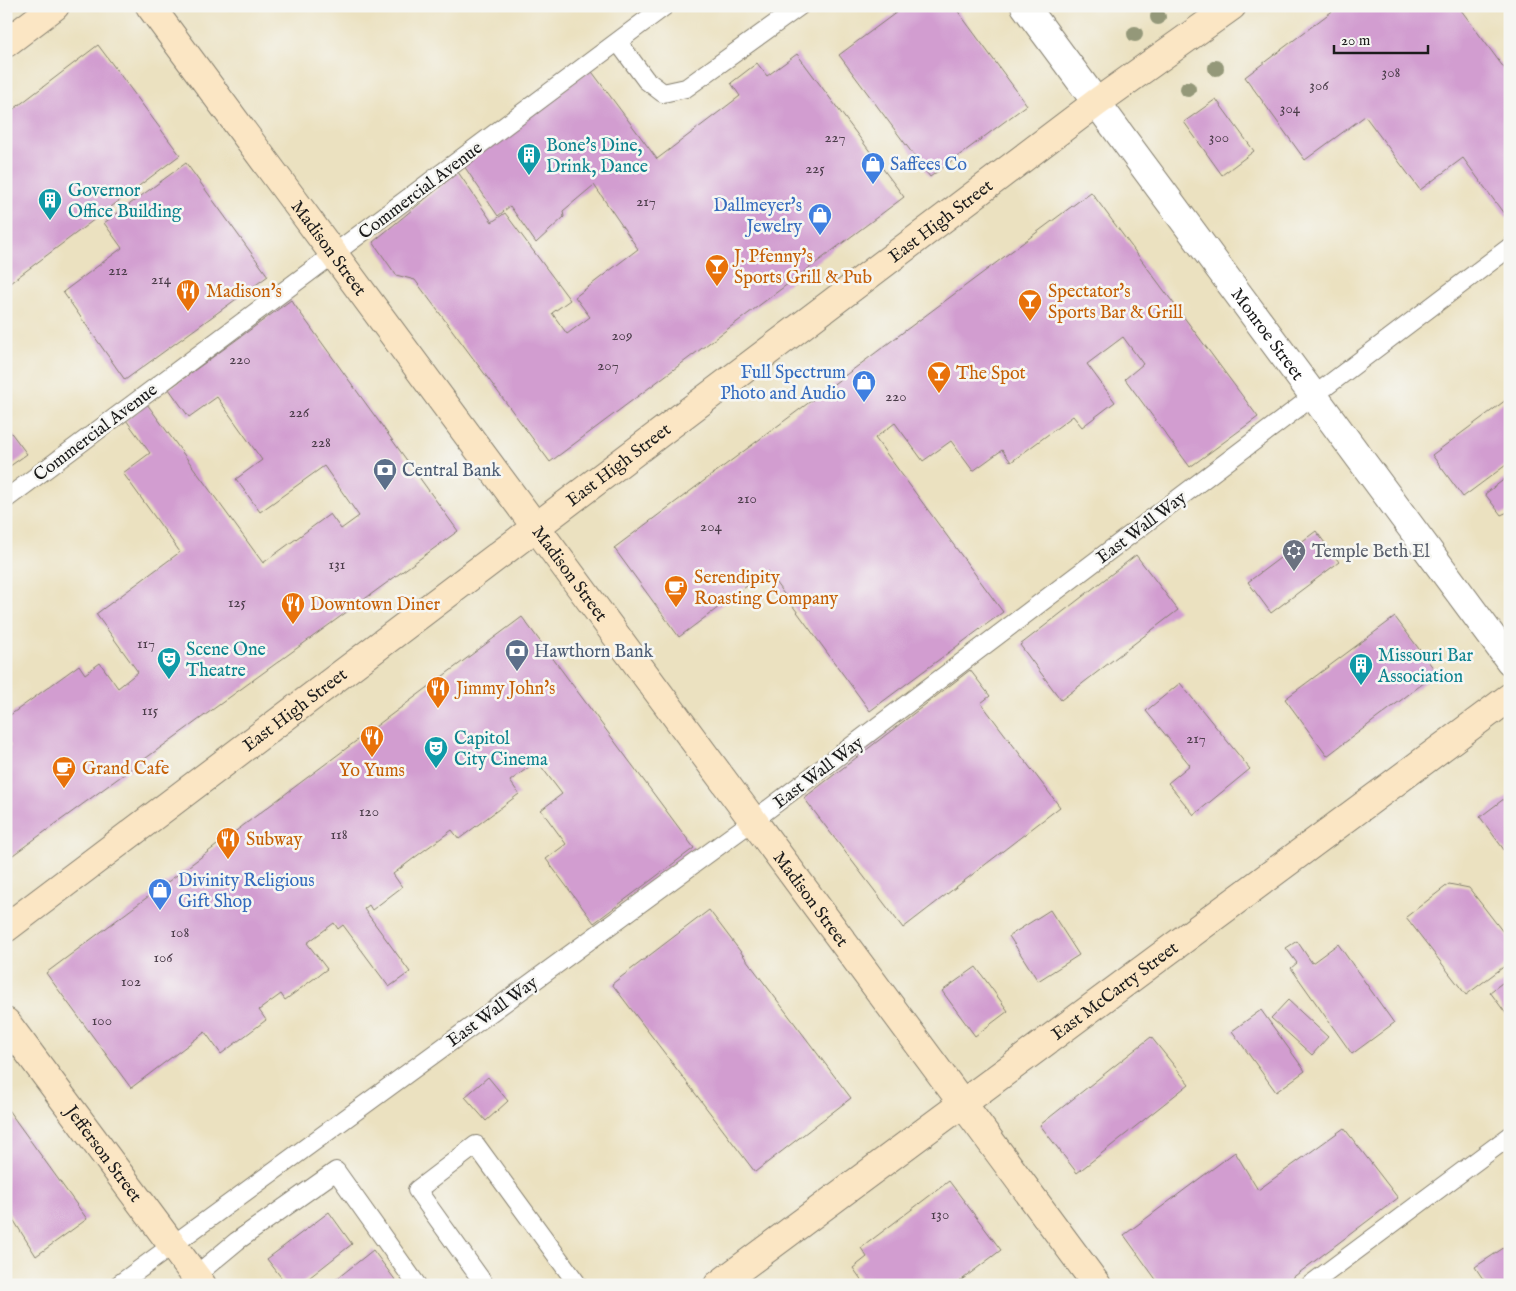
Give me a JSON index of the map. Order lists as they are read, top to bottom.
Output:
{
  "streets": {
    "main road": [
      "East High Street",
      "Madison Street",
      "East McCarty Street",
      "Jefferson Street"
    ],
    "street": ["Monroe Street"],
    "lane": ["Commercial Avenue", "East Wall Way"]
  },
  "crossings": [
    ["Commercial Avenue", "Madison Street"],
    ["East High Street", "Madison Street"],
    ["East High Street", "Monroe Street"],
    ["Madison Street", "East Wall Way"],
    ["Madison Street", "East McCarty Street"],
    ["Monroe Street", "East Wall Way"],
    ["East Wall Way", "Jefferson Street"]
  ],
  "places": {
    "building": ["Bone's Dine, Drink, Dance", "Governor Office Building", "Missouri Bar Association"],
    "shop": [
      "Saffees Co",
      "Dallmeyer's Jewelry",
      "Full Spectrum Photo and Audio",
      "Divinity Religious Gift Shop"
    ],
    "bar": ["J. Pfenny's Sports Grill & Pub", "Spectator's Sports Bar & Grill", "The Spot"],
    "restaurant": [
      "Madison's",
      "Downtown Diner",
      "Jimmy John's",
      "Yo Yums",
      "Subway"
    ],
    "bank": ["Central Bank", "Hawthorn Bank"],
    "synagogue": ["Temple Beth El"],
    "cafe": ["Serendipity Roasting Company", "Grand Cafe"],
    "theatre": ["Scene One Theatre", "Capitol City Cinema"]
  },
  "house_numbers": [
    "308",
    "306",
    "304",
    "227",
    "300",
    "225",
    "217",
    "212",
    "214",
    "209",
    "220",
    "207",
    "220",
    "226",
    "228",
    "210",
    "204",
    "131",
    "125",
    "117",
    "115",
    "217",
    "120",
    "118",
    "108",
    "106",
    "102",
    "100",
    "130"
  ],
  "scale_bar": "20 m"
}
